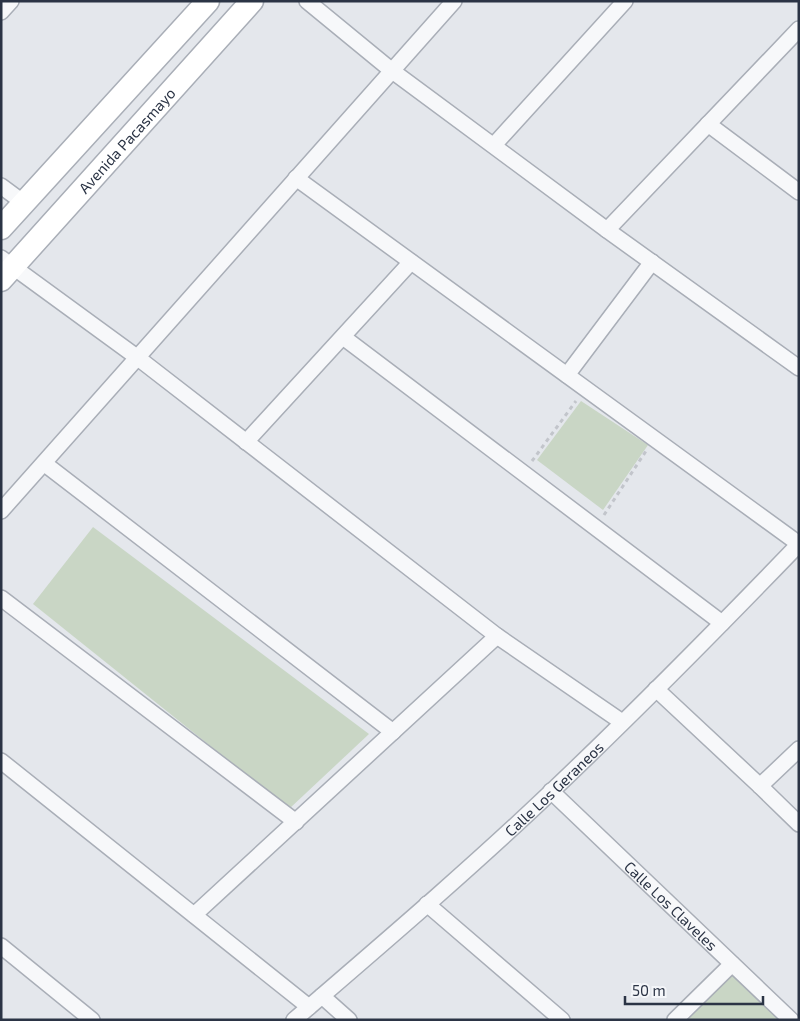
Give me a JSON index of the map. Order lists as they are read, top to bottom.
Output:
{
  "streets": {
    "main road": ["Avenida Pacasmayo"],
    "street": ["Calle Los Geraneos", "Calle Los Claveles"]
  },
  "crossings": [
    ["Calle Los Geraneos", "Calle Los Claveles"]
  ],
  "scale_bar": "50 m"
}
